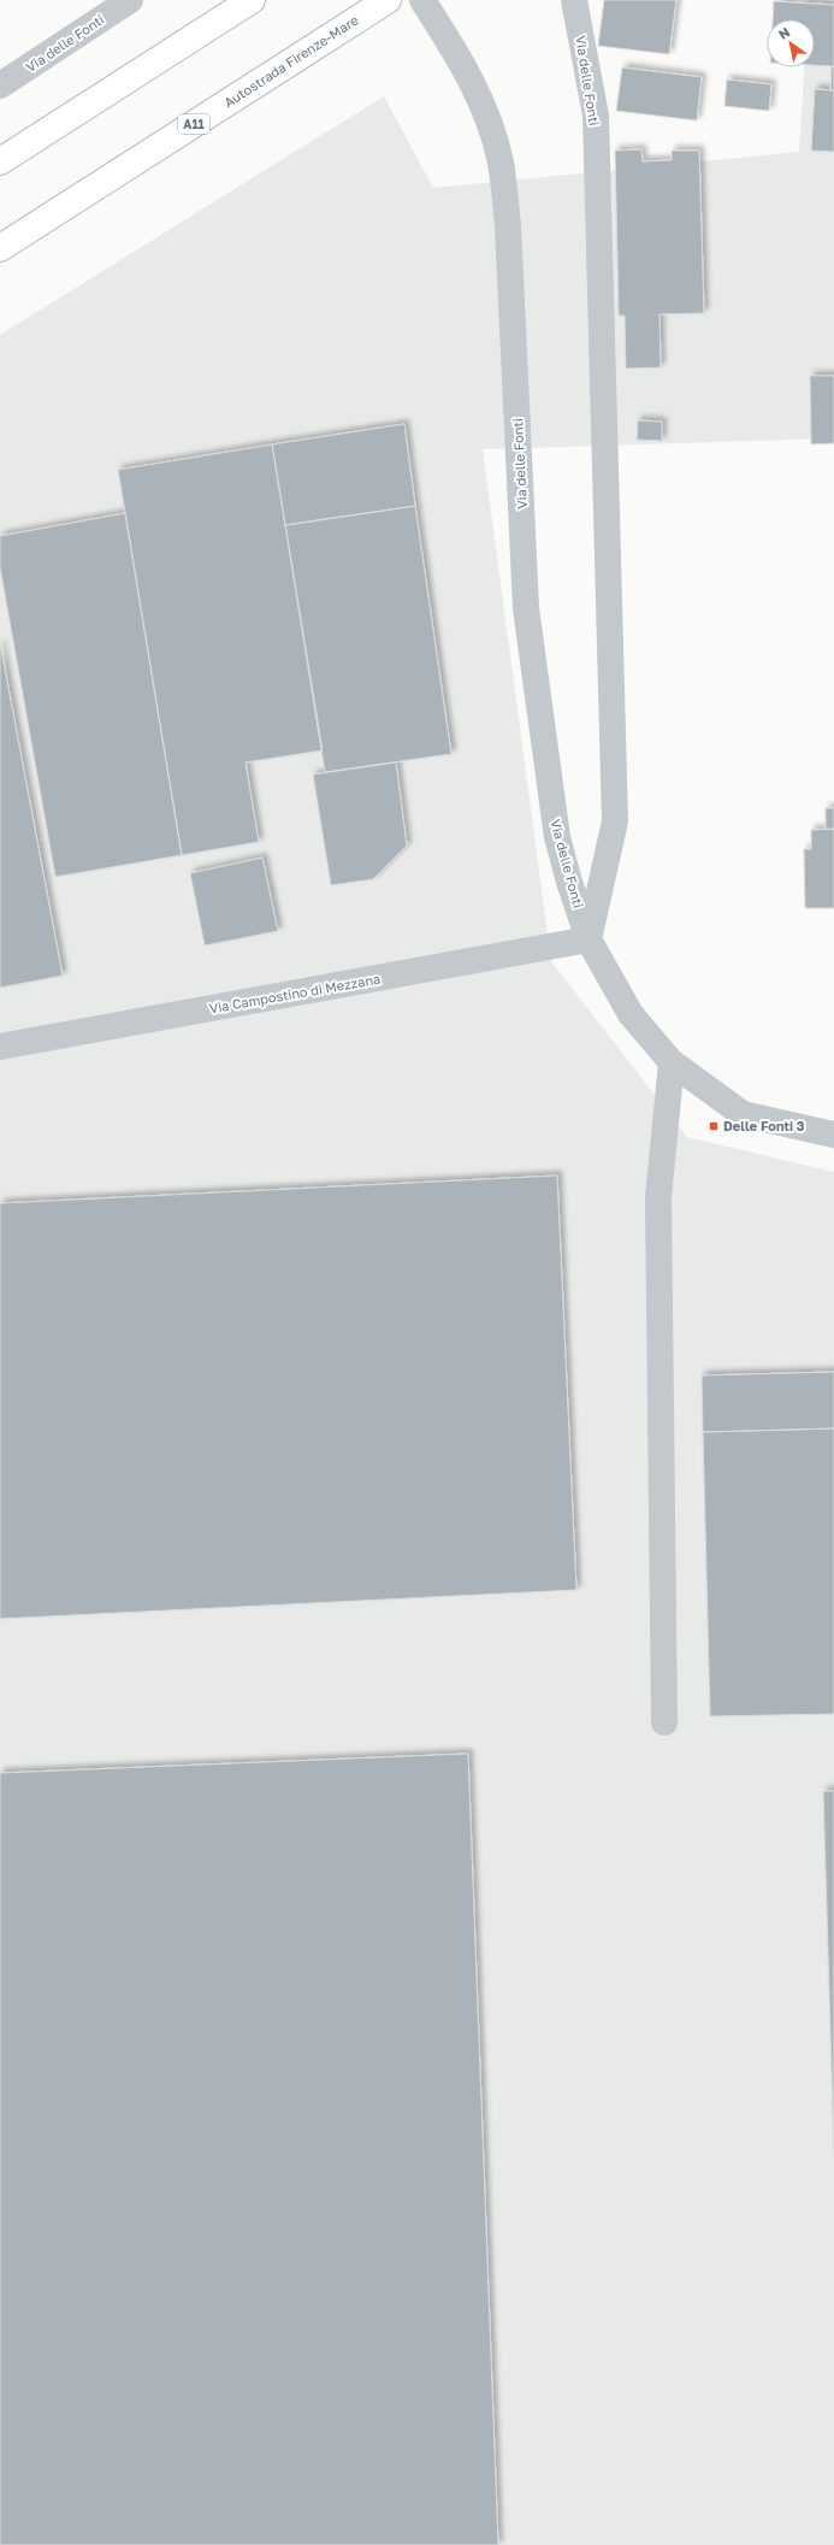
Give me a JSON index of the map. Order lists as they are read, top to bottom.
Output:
{
  "streets": {
    "highway": ["Autostrada Firenze-Mare", "A11"],
    "street": ["Via delle Fonti", "Via Campostino di Mezzana"]
  },
  "crossings": [
    ["Via delle Fonti", "Via Campostino di Mezzana"]
  ],
  "places": {
    "transit": ["Delle Fonti 3"]
  },
  "north": "top left"
}
